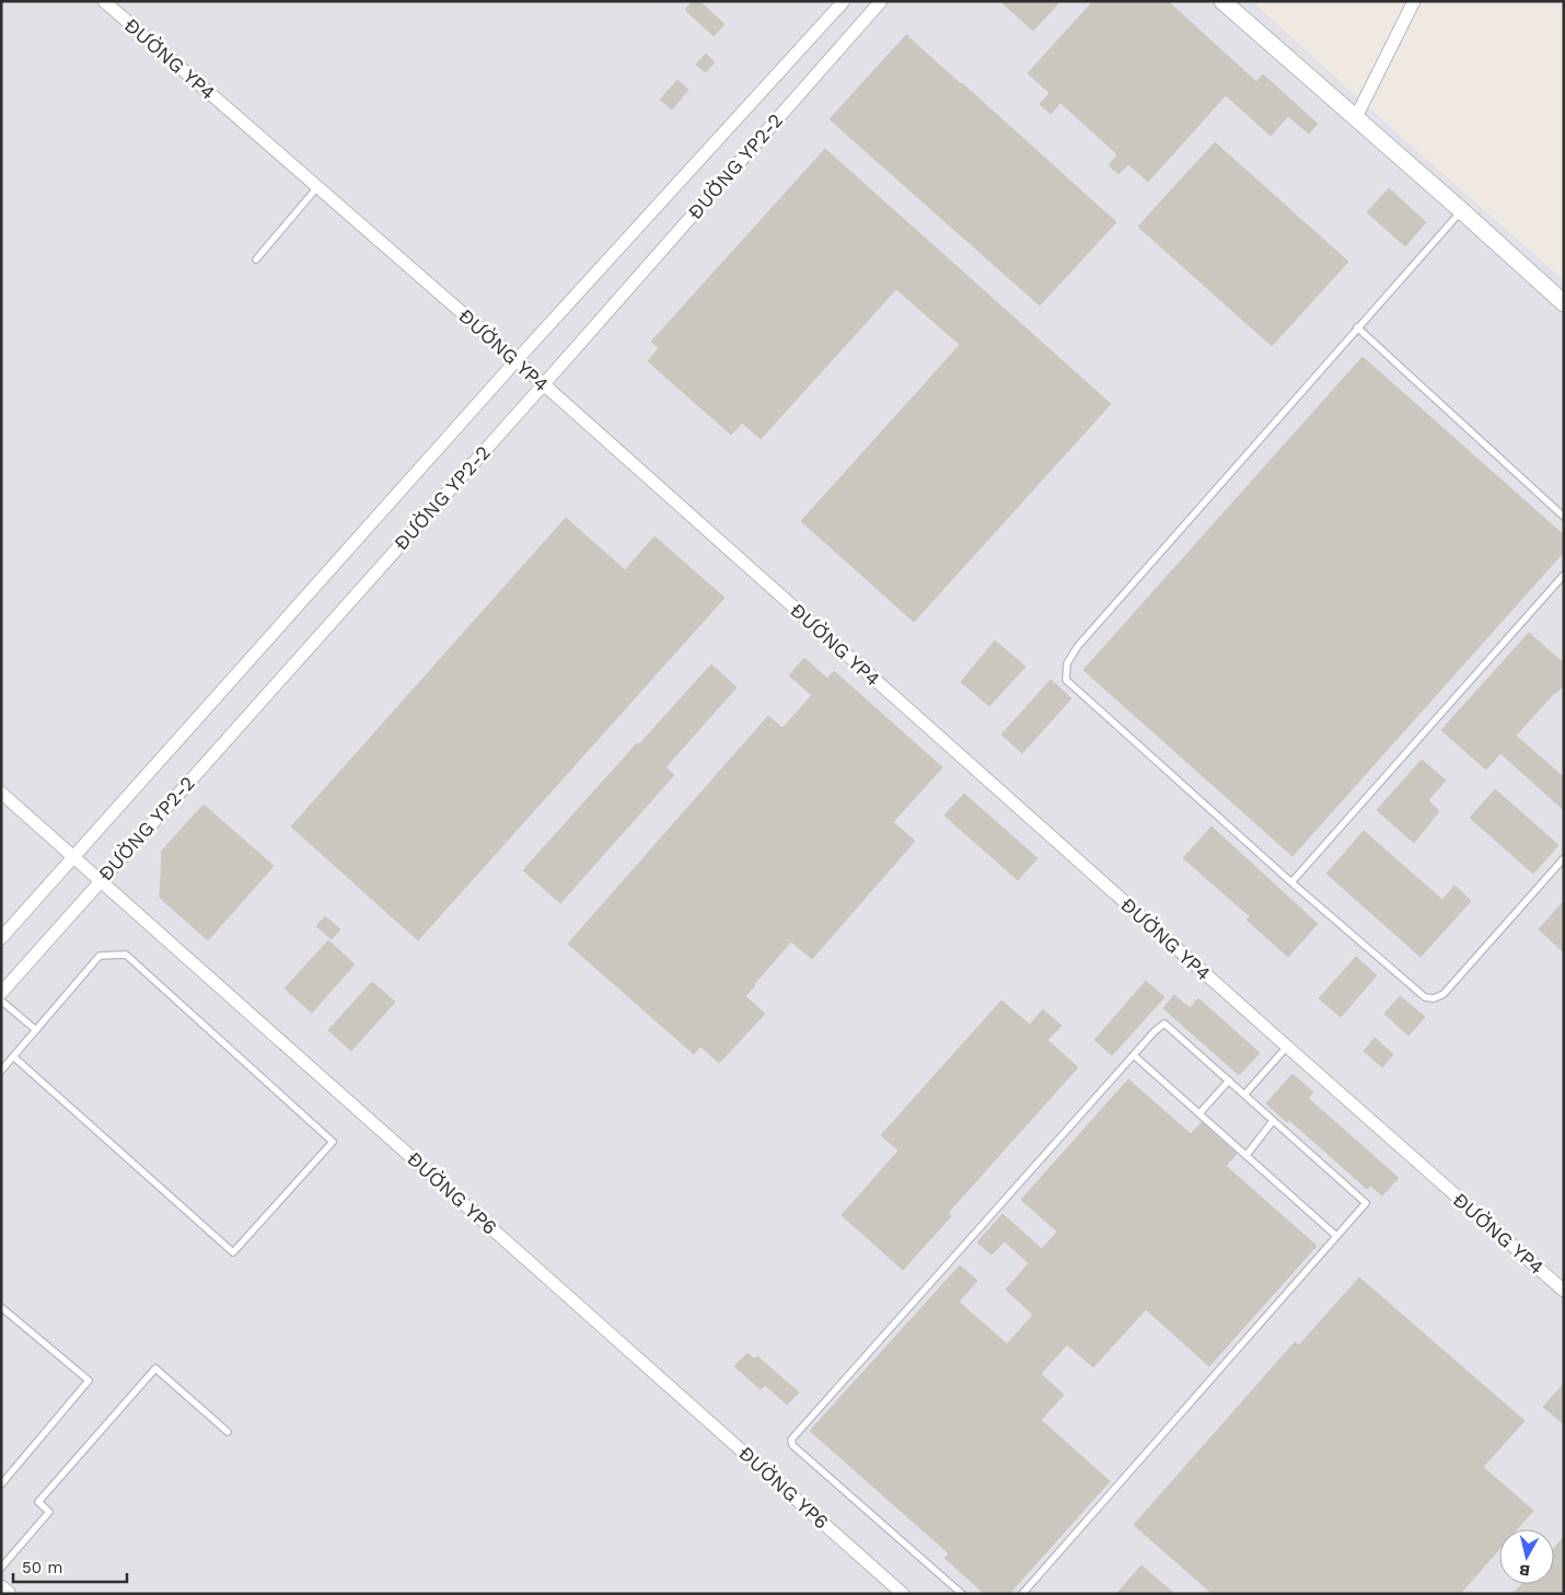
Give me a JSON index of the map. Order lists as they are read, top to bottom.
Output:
{
  "streets": {
    "street": ["ĐƯỜNG YP4", "ĐƯỜNG YP2-2", "ĐƯỜNG YP6"]
  },
  "crossings": [
    ["ĐƯỜNG YP4", "ĐƯỜNG YP2-2"],
    ["ĐƯỜNG YP2-2", "ĐƯỜNG YP6"]
  ],
  "scale_bar": "50 m",
  "north": "bottom"
}
